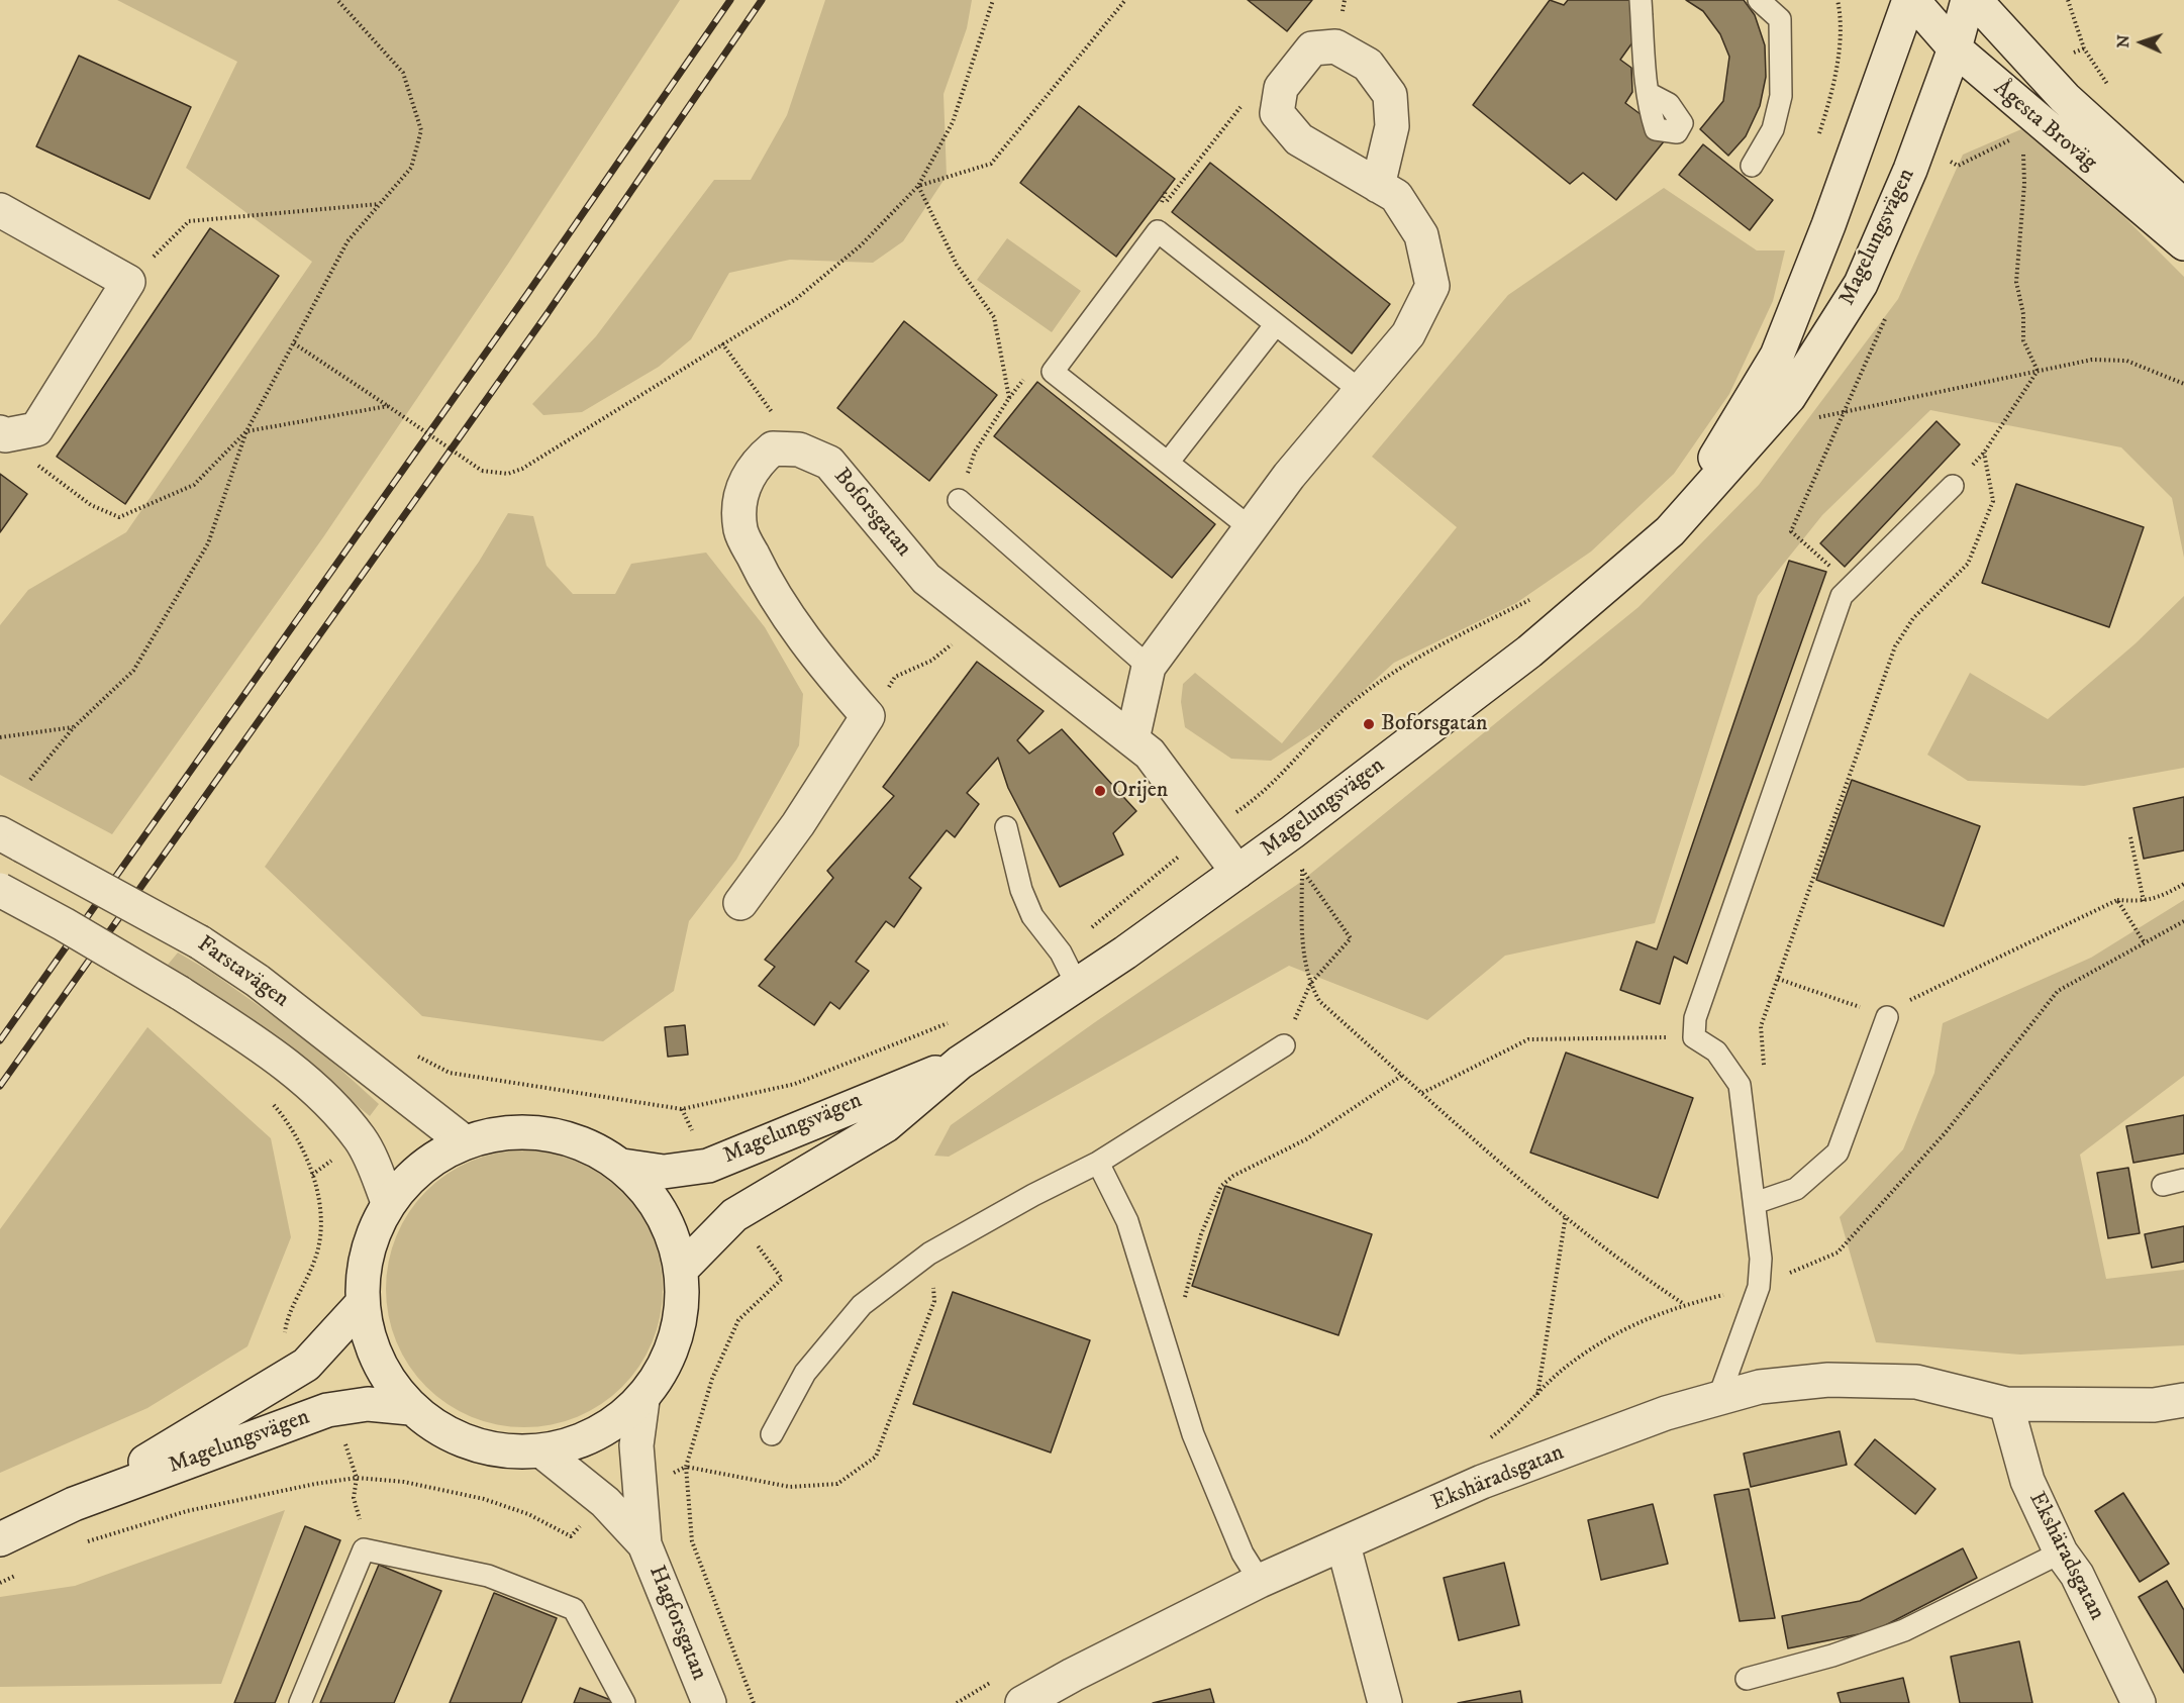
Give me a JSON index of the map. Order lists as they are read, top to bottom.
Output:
{
  "streets": {
    "street": [
      "Ågesta Broväg",
      "Magelungsvägen",
      "Boforsgatan",
      "Farstavägen",
      "Ekshäradsgatan",
      "Hagforsgatan"
    ]
  },
  "crossings": [
    ["Ågesta Broväg", "Magelungsvägen"],
    ["Magelungsvägen", "Boforsgatan"]
  ],
  "places": ["Boforsgatan", "Orijen"],
  "north": "left"
}
